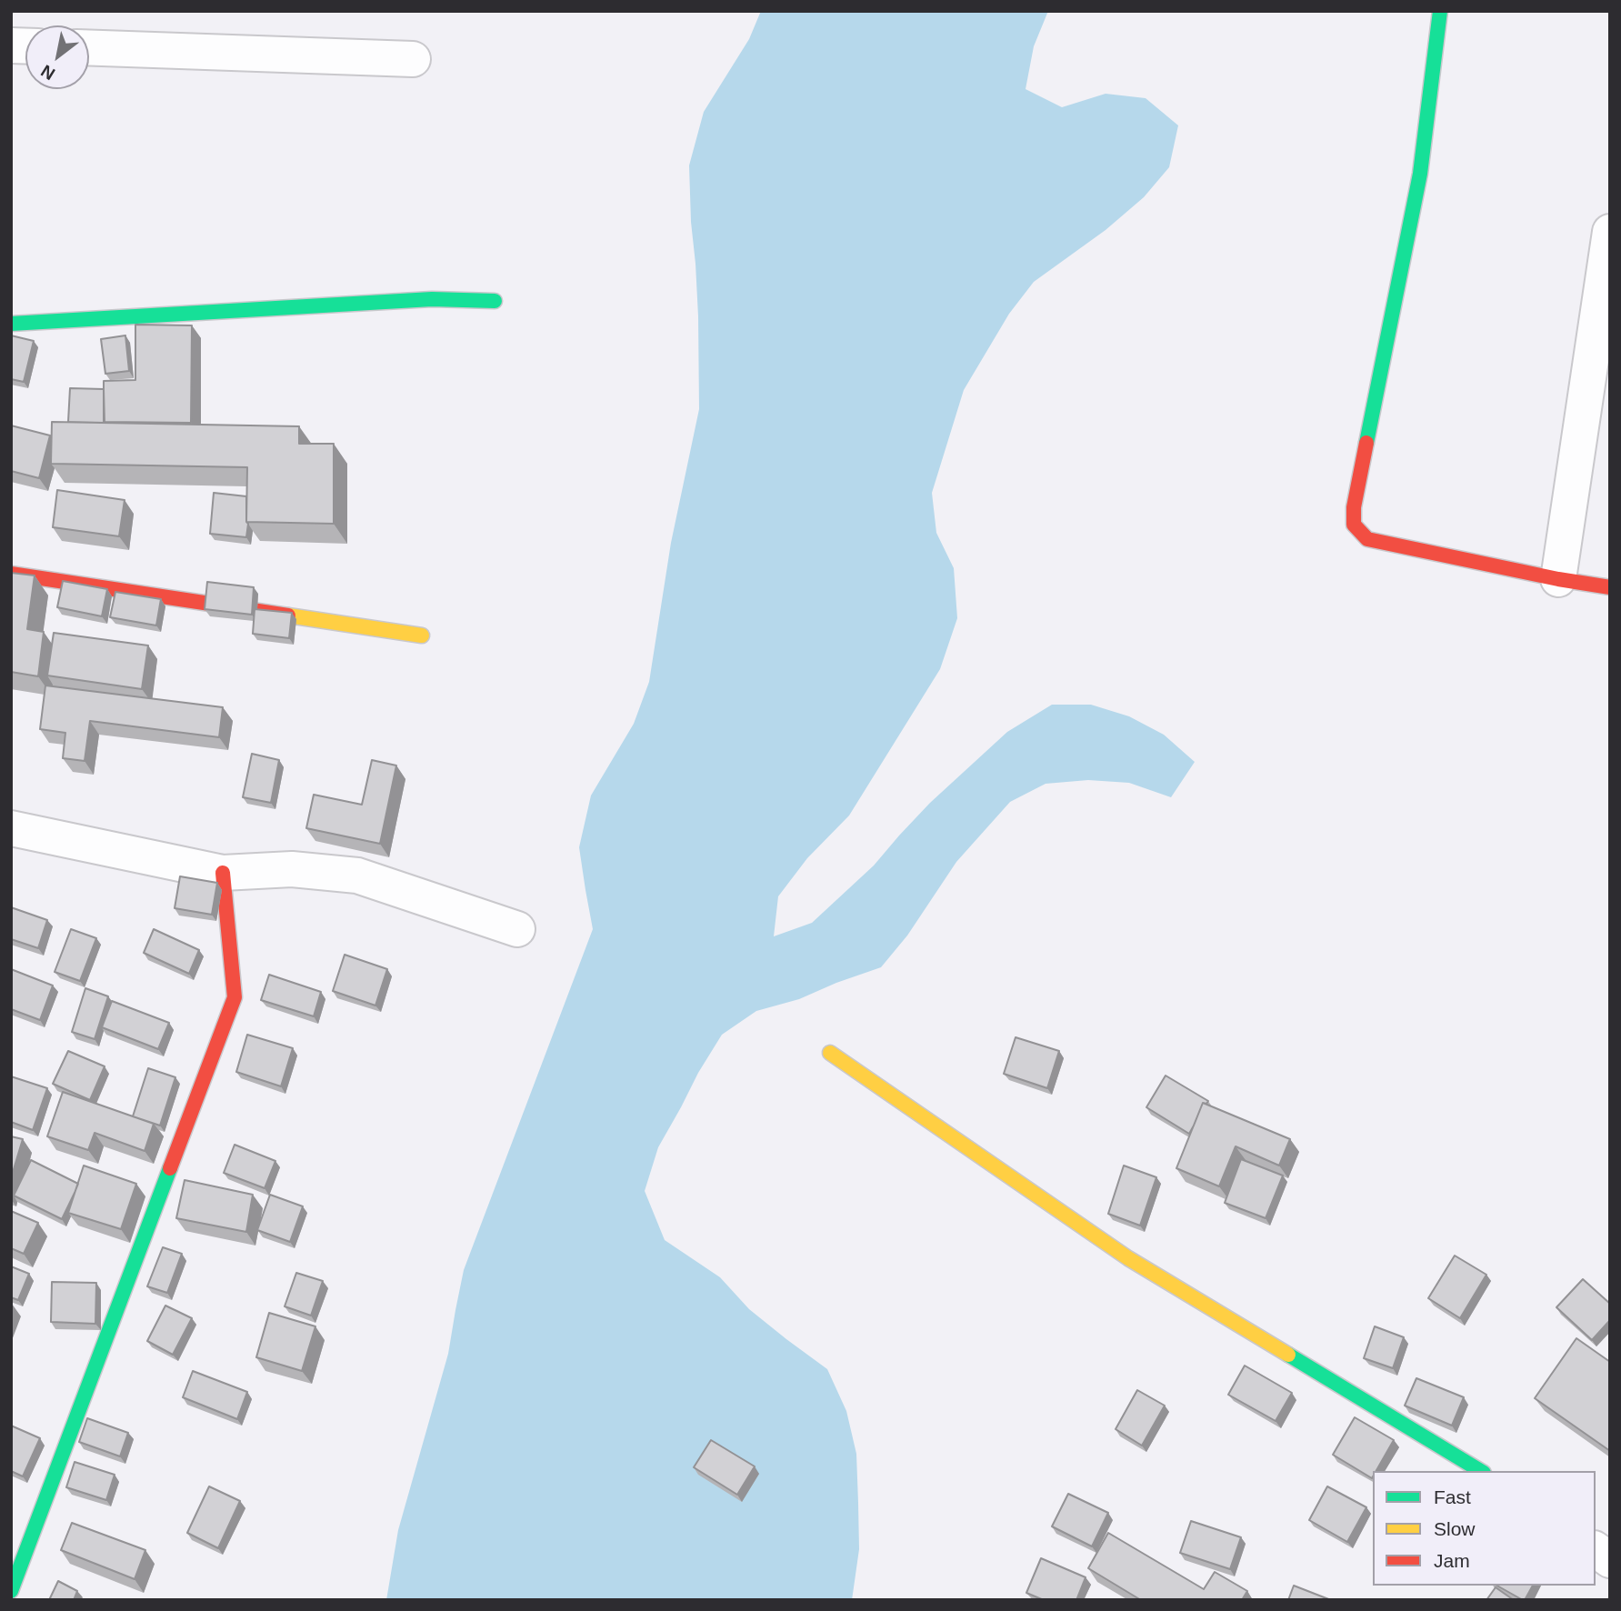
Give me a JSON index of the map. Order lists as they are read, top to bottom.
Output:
{
  "legend": ["Fast", "Slow", "Jam"],
  "north": "bottom left"
}
